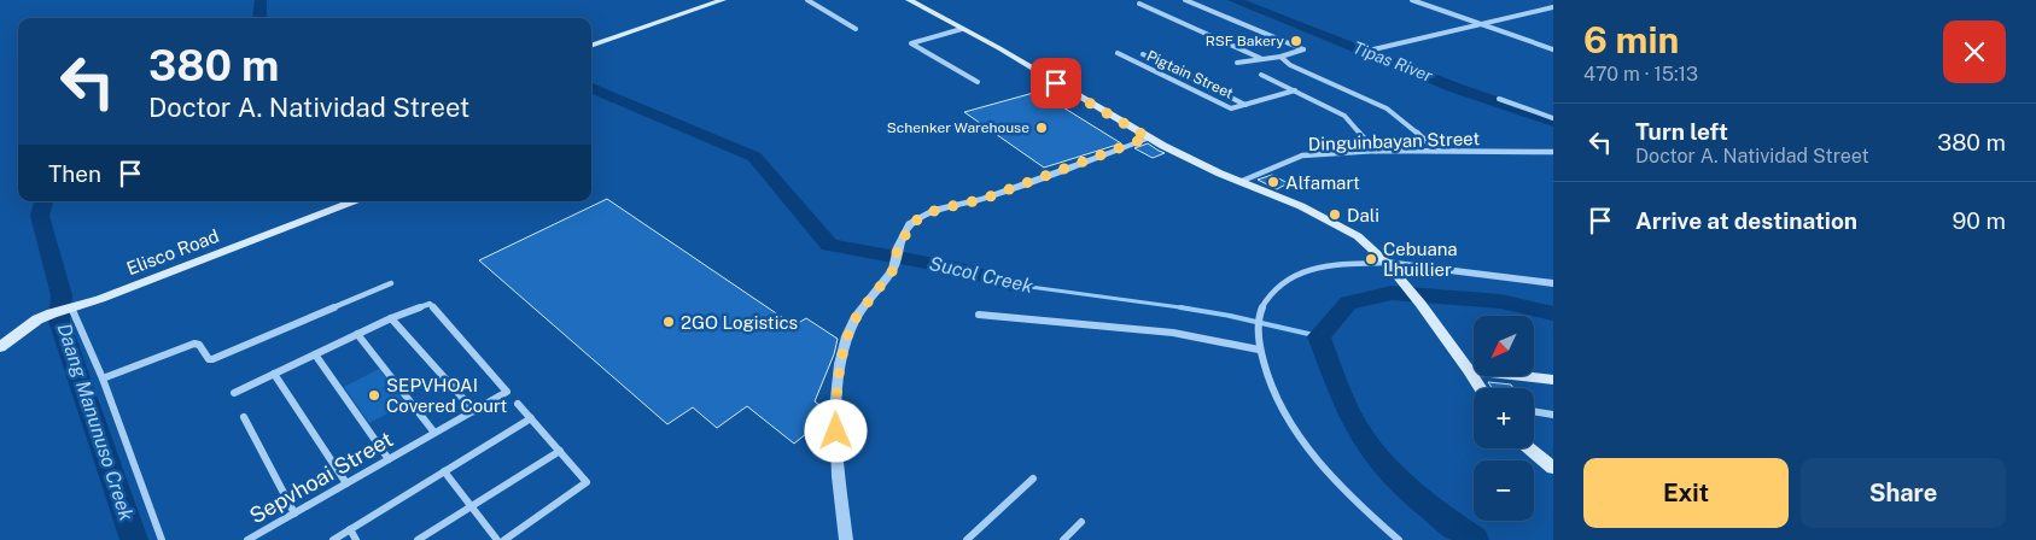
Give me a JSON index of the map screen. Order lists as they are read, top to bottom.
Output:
{
  "streets": {
    "main road": ["Elisco Road"],
    "street": ["Pigtain Street", "Dinguinbayan Street", "Sepvhoai Street"]
  },
  "water": ["Tipas River", "Sucol Creek", "Daang Manunuso Creek"],
  "places": [
    "RSF Bakery",
    "Schenker Warehouse",
    "Alfamart",
    "Dali",
    "Cebuana Lhuillier",
    "2GO Logistics",
    "SEPVHOAI Covered Court"
  ],
  "north": "bottom left",
  "page": {
    "heading": ["6 min", "470 m · 15:13"],
    "turn": ["380 m", "Doctor A. Natividad Street"],
    "list": [
      {
        "name": "Turn left",
        "note": "Doctor A. Natividad Street",
        "value": "380 m"
      },
      {
        "name": "Arrive at destination",
        "value": "90 m"
      }
    ],
    "then": "Then",
    "map_buttons": ["+", "−"],
    "buttons": ["Exit", "Share"]
  }
}
